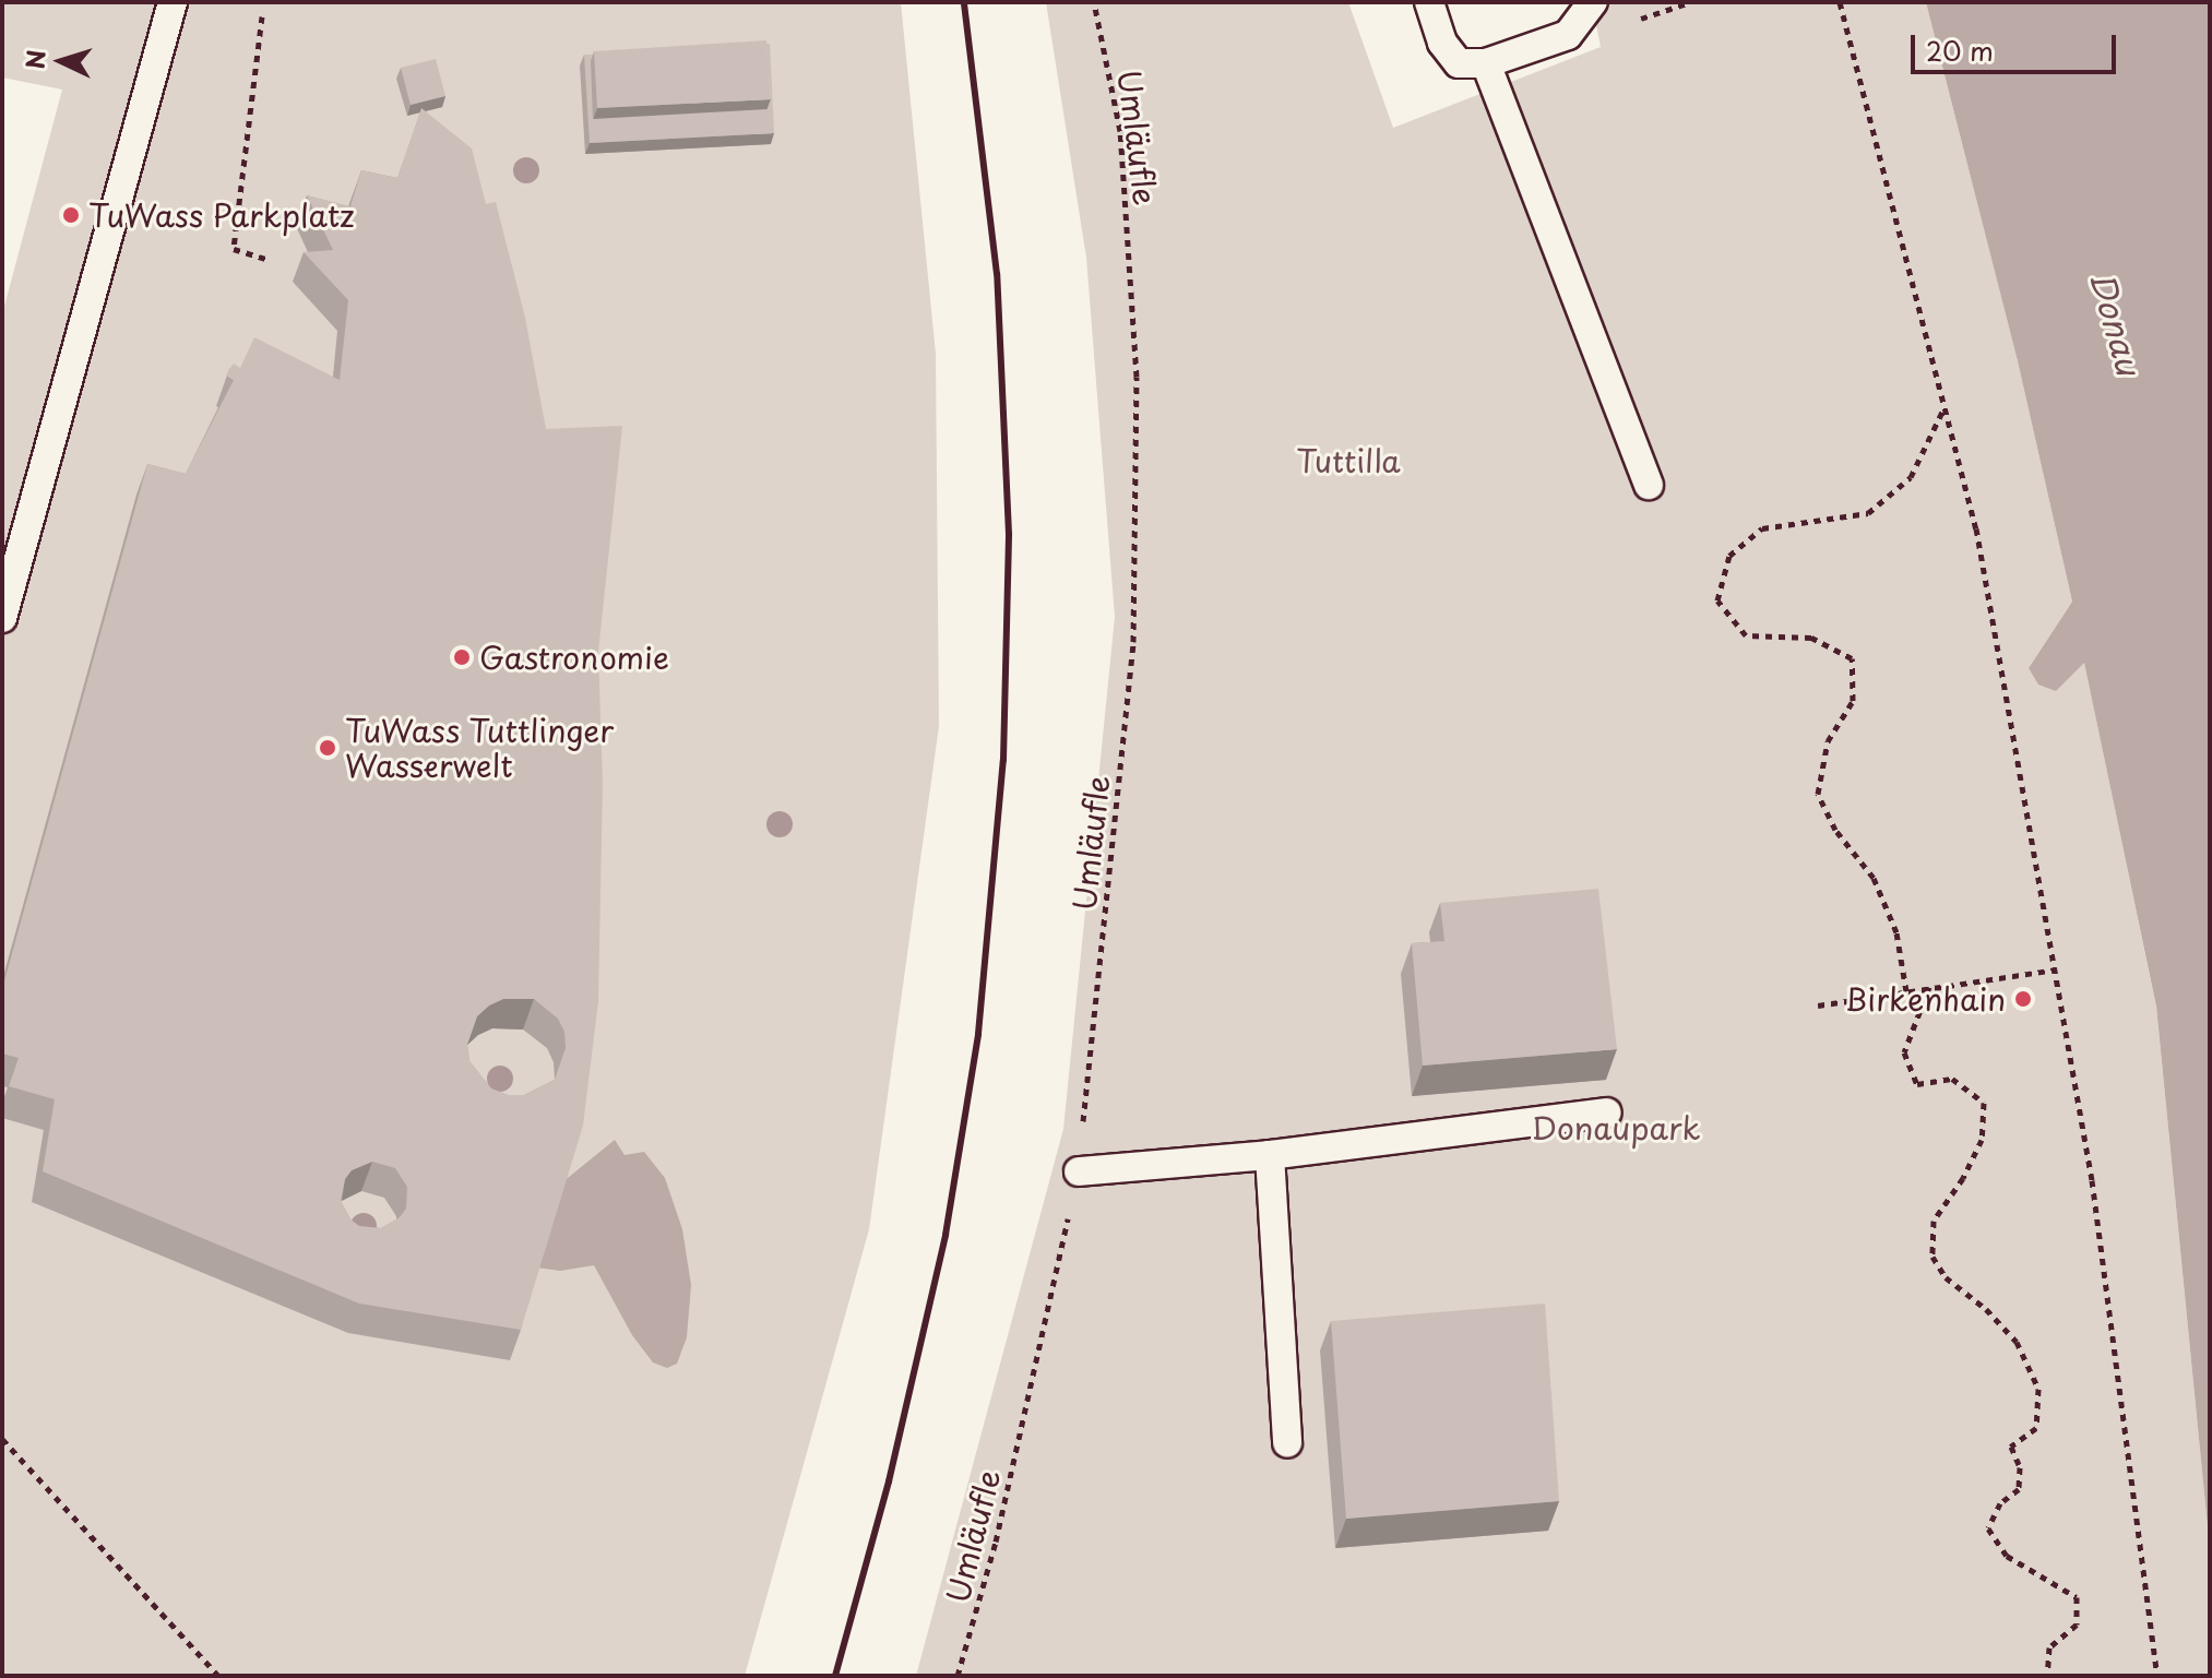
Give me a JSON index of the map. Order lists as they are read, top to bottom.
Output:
{
  "streets": {
    "path": ["Umläufle"]
  },
  "water": ["Donau"],
  "parks": ["Tuttilla", "Donaupark"],
  "places": [
    "TuWass Parkplatz",
    "Gastronomie",
    "TuWass Tuttlinger Wasserwelt",
    "Birkenhain"
  ],
  "scale_bar": "20 m",
  "north": "left"
}
